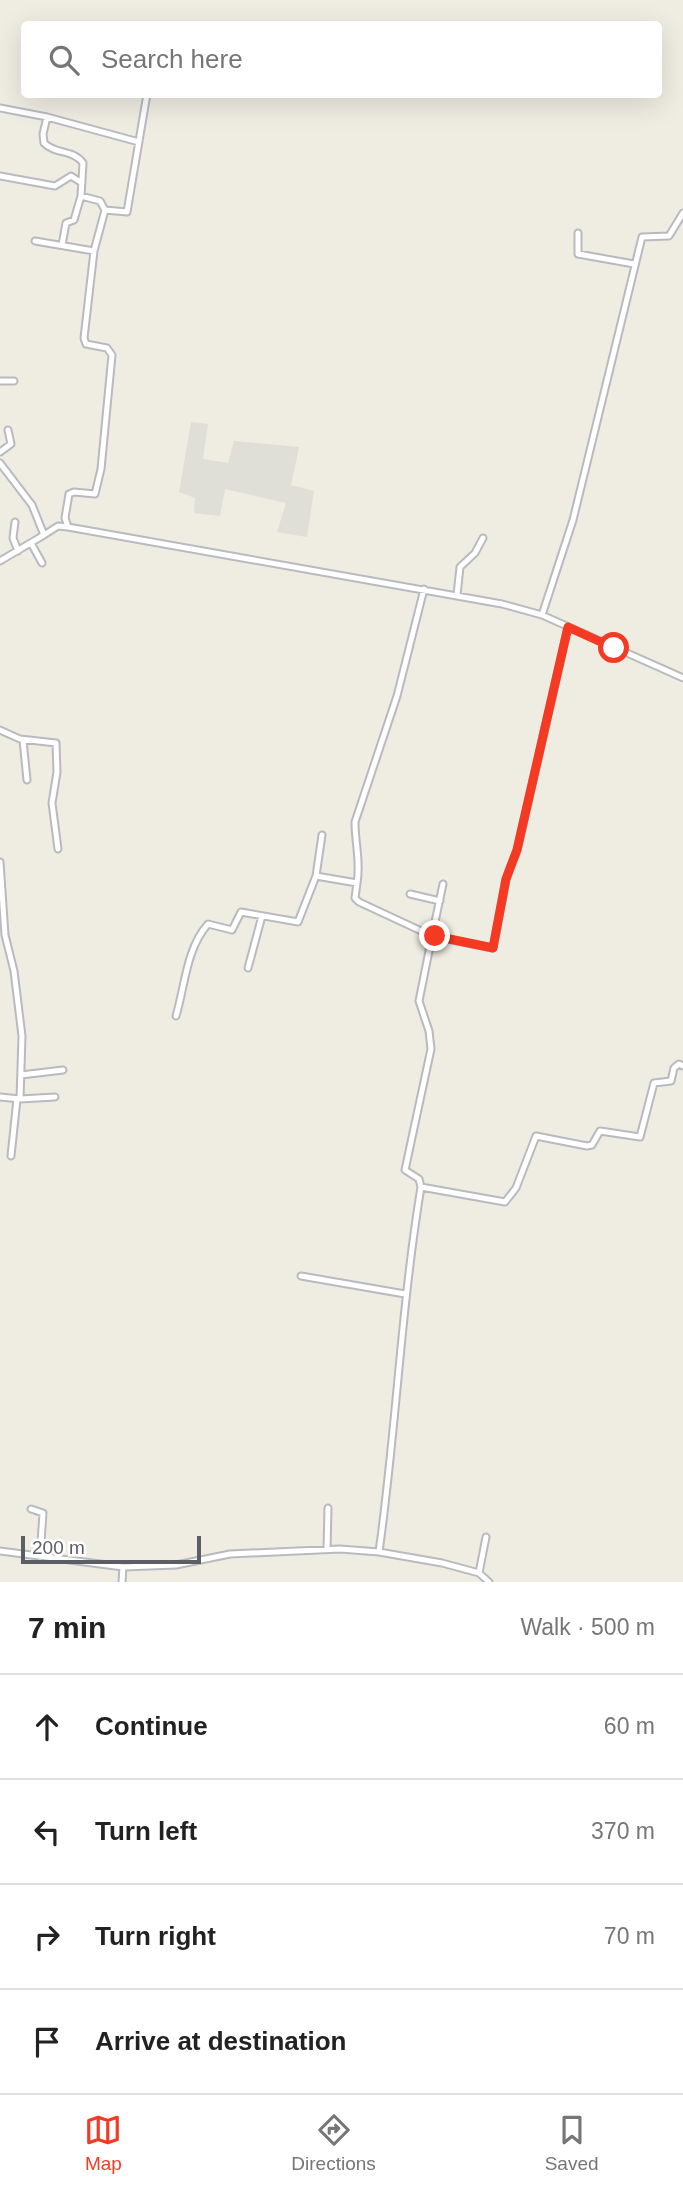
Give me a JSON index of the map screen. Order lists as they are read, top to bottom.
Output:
{
  "scale_bar": "200 m",
  "page": {
    "search": "Search here",
    "scale": "200 m",
    "heading": ["7 min", "Walk · 500 m"],
    "list": [
      ["Continue", "60 m"],
      ["Turn left", "370 m"],
      ["Turn right", "70 m"],
      "Arrive at destination"
    ],
    "nav": ["Map", "Directions", "Saved"]
  }
}
